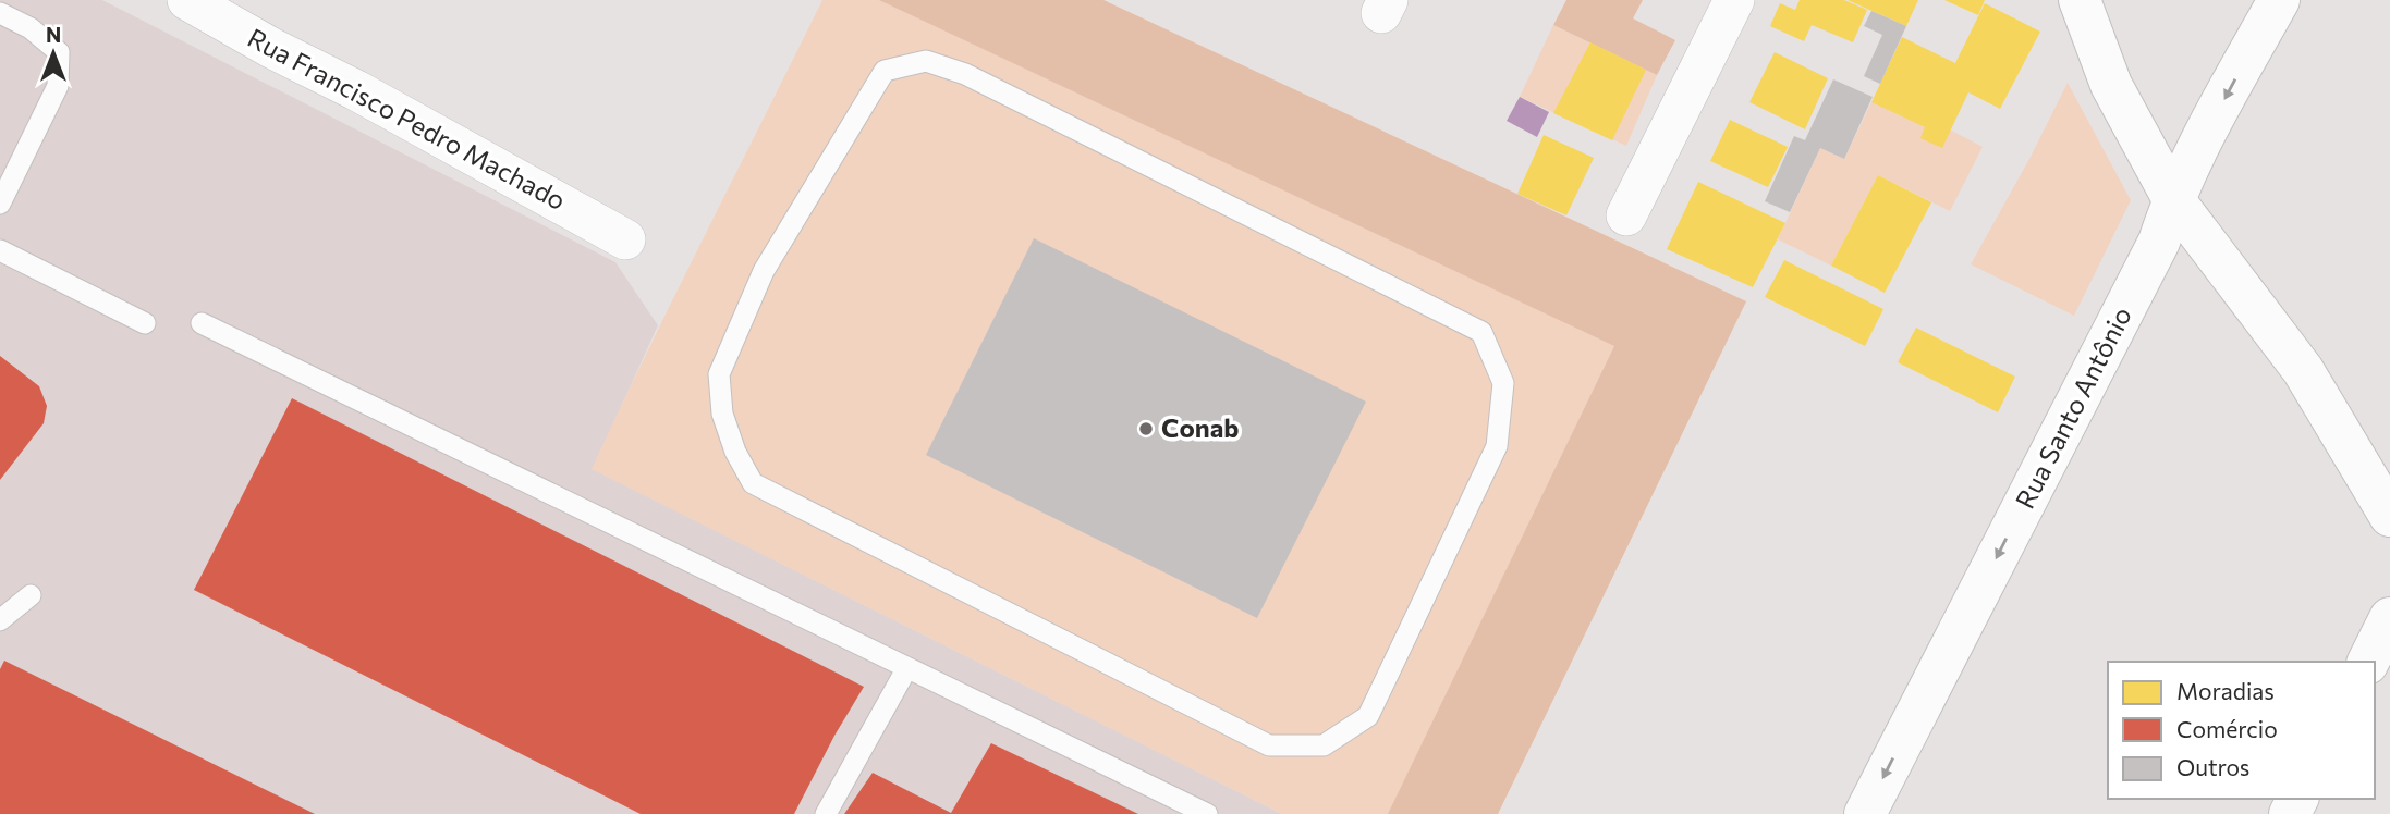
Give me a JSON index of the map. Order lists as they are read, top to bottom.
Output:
{
  "streets": {
    "street": ["Rua Francisco Pedro Machado", "Rua Santo Antônio"]
  },
  "one_way": ["Rua Santo Antônio"],
  "places": ["Conab"],
  "legend": ["Moradias", "Comércio", "Outros"],
  "north": "top"
}
